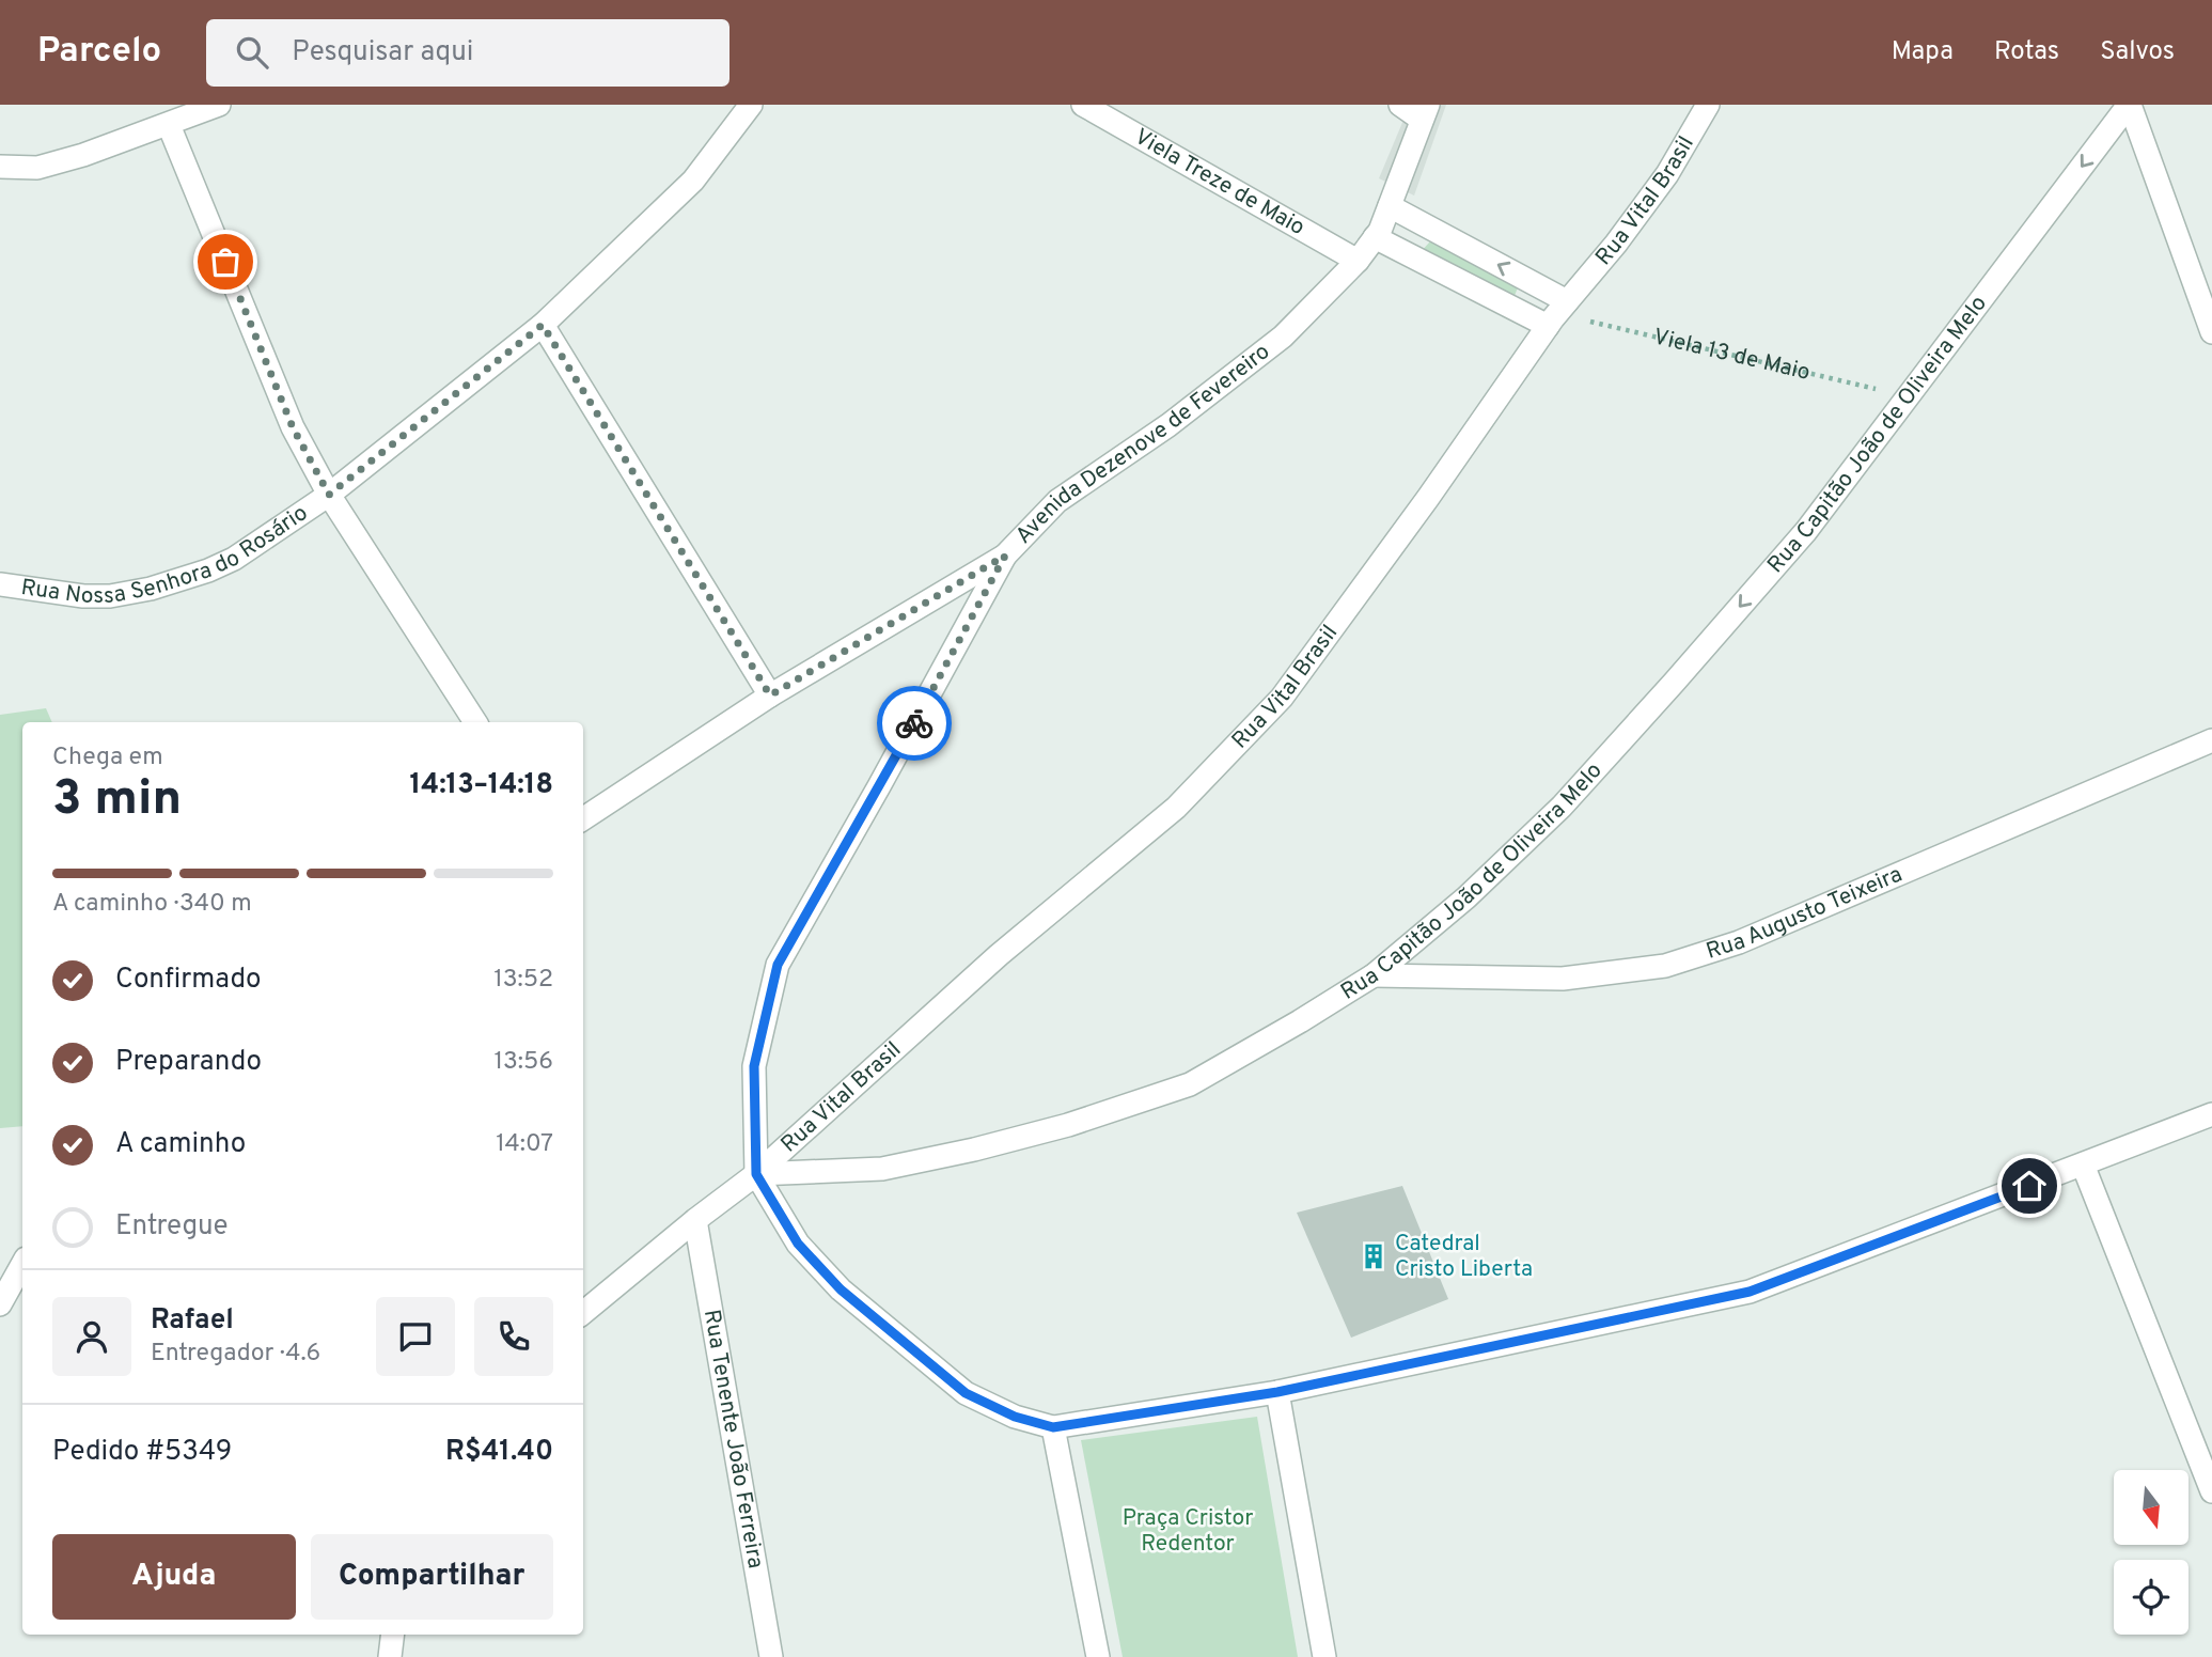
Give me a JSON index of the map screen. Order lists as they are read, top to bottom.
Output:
{
  "streets": {
    "street": [
      "Viela Treze de Maio",
      "Rua Vital Brasil",
      "Rua Capitão João de Oliveira Melo",
      "Avenida Dezenove de Fevereiro",
      "Rua Nossa Senhora do Rosário",
      "Rua Augusto Teixeira",
      "Rua Tenente João Ferreira"
    ],
    "path": ["Viela 13 de Maio"]
  },
  "crossings": [
    ["Viela Treze de Maio", "Avenida Dezenove de Fevereiro"],
    ["Rua Vital Brasil", "Viela 13 de Maio"],
    ["Rua Vital Brasil", "Rua Capitão João de Oliveira Melo"],
    ["Viela 13 de Maio", "Rua Capitão João de Oliveira Melo"],
    ["Rua Capitão João de Oliveira Melo", "Rua Augusto Teixeira"]
  ],
  "one_way": ["Rua Capitão João de Oliveira Melo"],
  "parks": ["Praça Cristor Redentor"],
  "places": {
    "building": ["Catedral Cristo Liberta"]
  },
  "north": "bottom",
  "page": {
    "header": "Parcelo",
    "search": "Pesquisar aqui",
    "nav": ["Mapa", "Rotas", "Salvos"],
    "heading": ["3 min", "Chega em", "14:13–14:18"],
    "panel": [
      "Rafael",
      "Entregador · 4.6",
      "Pedido #5349",
      "R$41.40"
    ],
    "bar": "A caminho · 340 m",
    "list": [
      ["Confirmado", "13:52"],
      ["Preparando", "13:56"],
      ["A caminho", "14:07"],
      "Entregue"
    ],
    "buttons": ["Ajuda", "Compartilhar"]
  }
}
